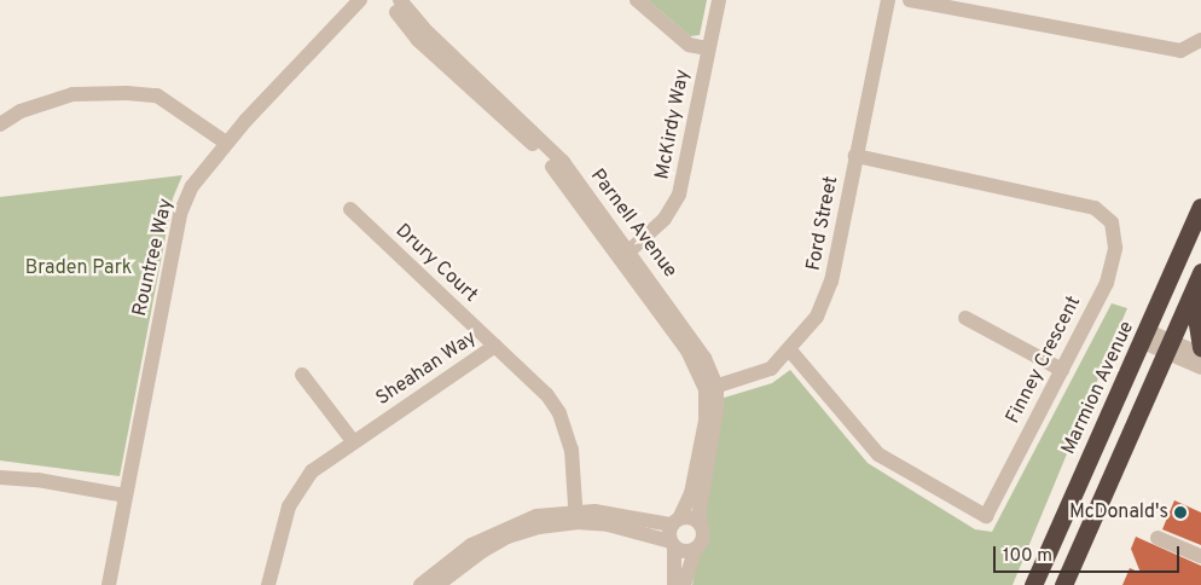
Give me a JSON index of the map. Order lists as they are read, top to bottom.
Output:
{
  "streets": {
    "highway": ["Marmion Avenue"],
    "street": [
      "McKirdy Way",
      "Parnell Avenue",
      "Ford Street",
      "Rountree Way",
      "Drury Court",
      "Finney Crescent",
      "Sheahan Way"
    ]
  },
  "crossings": [
    ["McKirdy Way", "Parnell Avenue"],
    ["Parnell Avenue", "Ford Street"],
    ["Ford Street", "Finney Crescent"],
    ["Drury Court", "Sheahan Way"]
  ],
  "parks": ["Braden Park"],
  "places": ["McDonald's"],
  "scale_bar": "100 m"
}
